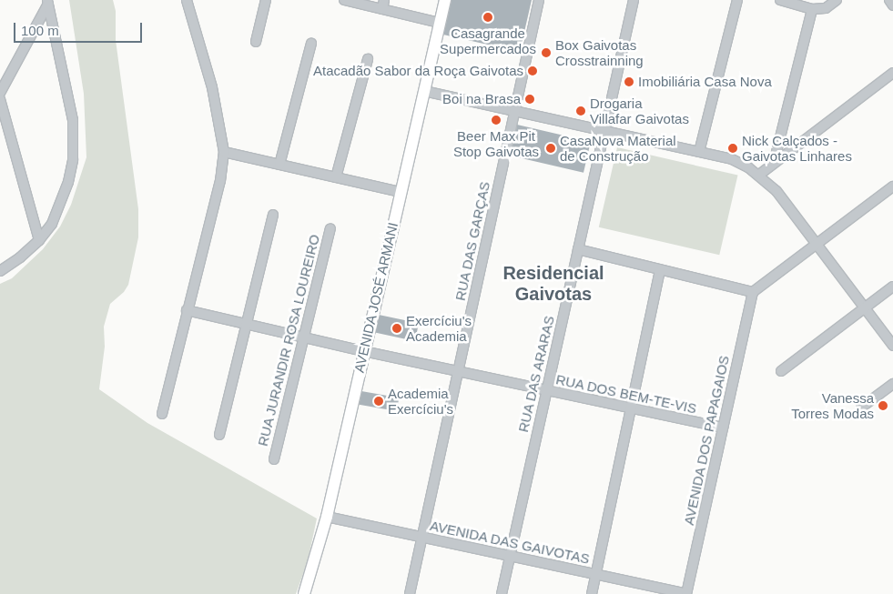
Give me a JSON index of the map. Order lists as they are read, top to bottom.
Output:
{
  "streets": {
    "main road": ["AVENIDA JOSÉ ARMANI"],
    "street": [
      "RUA DAS GARÇAS",
      "RUA JURANDIR ROSA LOUREIRO",
      "RUA DAS ARARAS",
      "RUA DOS BEM-TE-VIS",
      "AVENIDA DOS PAPAGAIOS",
      "AVENIDA DAS GAIVOTAS"
    ]
  },
  "crossings": [
    ["RUA DAS GARÇAS", "RUA DOS BEM-TE-VIS"],
    ["RUA DAS GARÇAS", "AVENIDA DAS GAIVOTAS"],
    ["AVENIDA JOSÉ ARMANI", "RUA DOS BEM-TE-VIS"],
    ["AVENIDA JOSÉ ARMANI", "AVENIDA DAS GAIVOTAS"],
    ["RUA JURANDIR ROSA LOUREIRO", "RUA DOS BEM-TE-VIS"],
    ["RUA DAS ARARAS", "RUA DOS BEM-TE-VIS"],
    ["RUA DAS ARARAS", "AVENIDA DAS GAIVOTAS"],
    ["RUA DOS BEM-TE-VIS", "AVENIDA DOS PAPAGAIOS"],
    ["AVENIDA DOS PAPAGAIOS", "AVENIDA DAS GAIVOTAS"]
  ],
  "districts": ["Residencial Gaivotas"],
  "places": [
    "Casagrande Supermercados",
    "Box Gaivotas Crosstrainning",
    "Atacadão Sabor da Roça Gaivotas",
    "Imobiliária Casa Nova",
    "Boi na Brasa",
    "Drogaria Villafar Gaivotas",
    "Beer Max Pit Stop Gaivotas",
    "CasaNova Material de Construção",
    "Nick Calçados - Gaivotas Linhares",
    "Exercíciu's Academia",
    "Academia Exercíciu's",
    "Vanessa Torres Modas"
  ],
  "scale_bar": "100 m"
}
